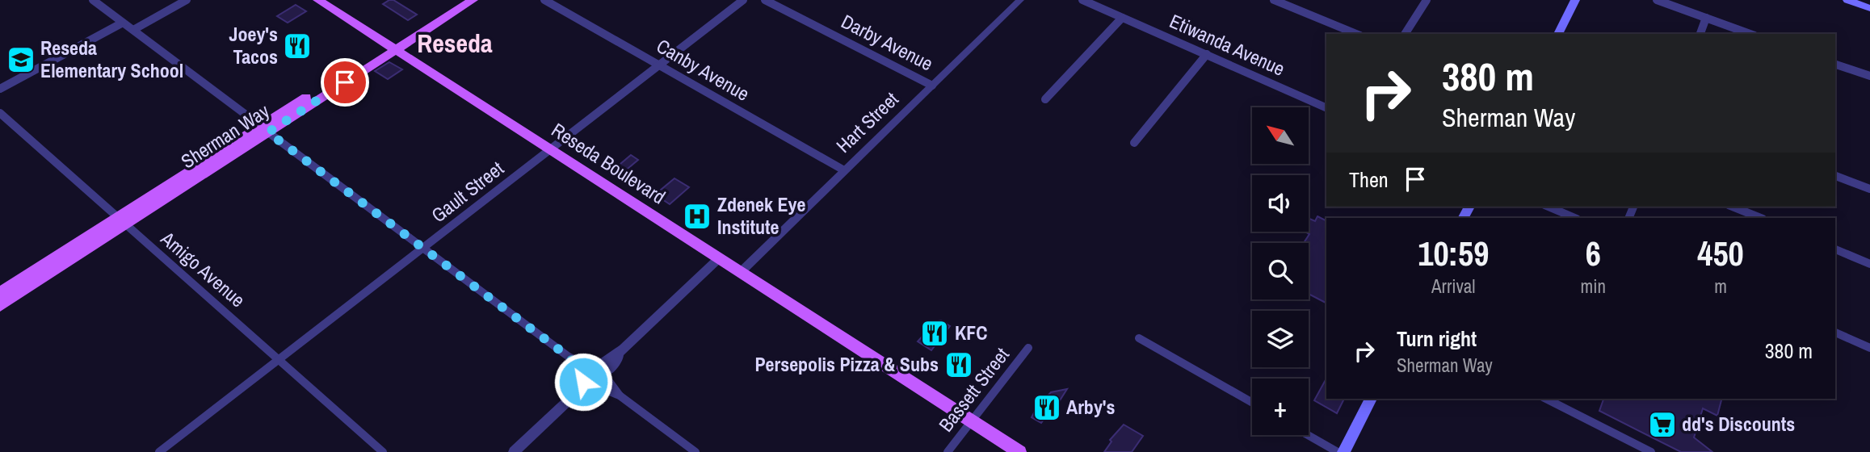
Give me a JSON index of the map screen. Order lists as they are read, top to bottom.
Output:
{
  "streets": {
    "main road": ["Sherman Way", "Reseda Boulevard"],
    "street": [
      "Darby Avenue",
      "Etiwanda Avenue",
      "Canby Avenue",
      "Hart Street",
      "Gault Street",
      "Amigo Avenue",
      "Bassett Street"
    ]
  },
  "crossings": [
    ["Darby Avenue", "Hart Street"],
    ["Canby Avenue", "Hart Street"],
    ["Canby Avenue", "Gault Street"],
    ["Hart Street", "Reseda Boulevard"],
    ["Sherman Way", "Reseda Boulevard"],
    ["Sherman Way", "Amigo Avenue"],
    ["Reseda Boulevard", "Gault Street"],
    ["Reseda Boulevard", "Bassett Street"],
    ["Gault Street", "Amigo Avenue"]
  ],
  "districts": ["Reseda"],
  "places": {
    "restaurant": [
      "Joey's Tacos",
      "KFC",
      "Persepolis Pizza & Subs",
      "Arby's"
    ],
    "school or university": ["Reseda Elementary School"],
    "hospital": ["Zdenek Eye Institute"],
    "supermarket": ["dd's Discounts"]
  },
  "north": "top left",
  "page": {
    "turn": ["380 m", "Sherman Way"],
    "map_buttons": "+",
    "then": "Then",
    "eta": [
      "10:59",
      "Arrival",
      "6",
      "min",
      "450",
      "m"
    ],
    "list": [
      {
        "name": "Turn right",
        "note": "Sherman Way",
        "value": "380 m"
      }
    ]
  }
}
